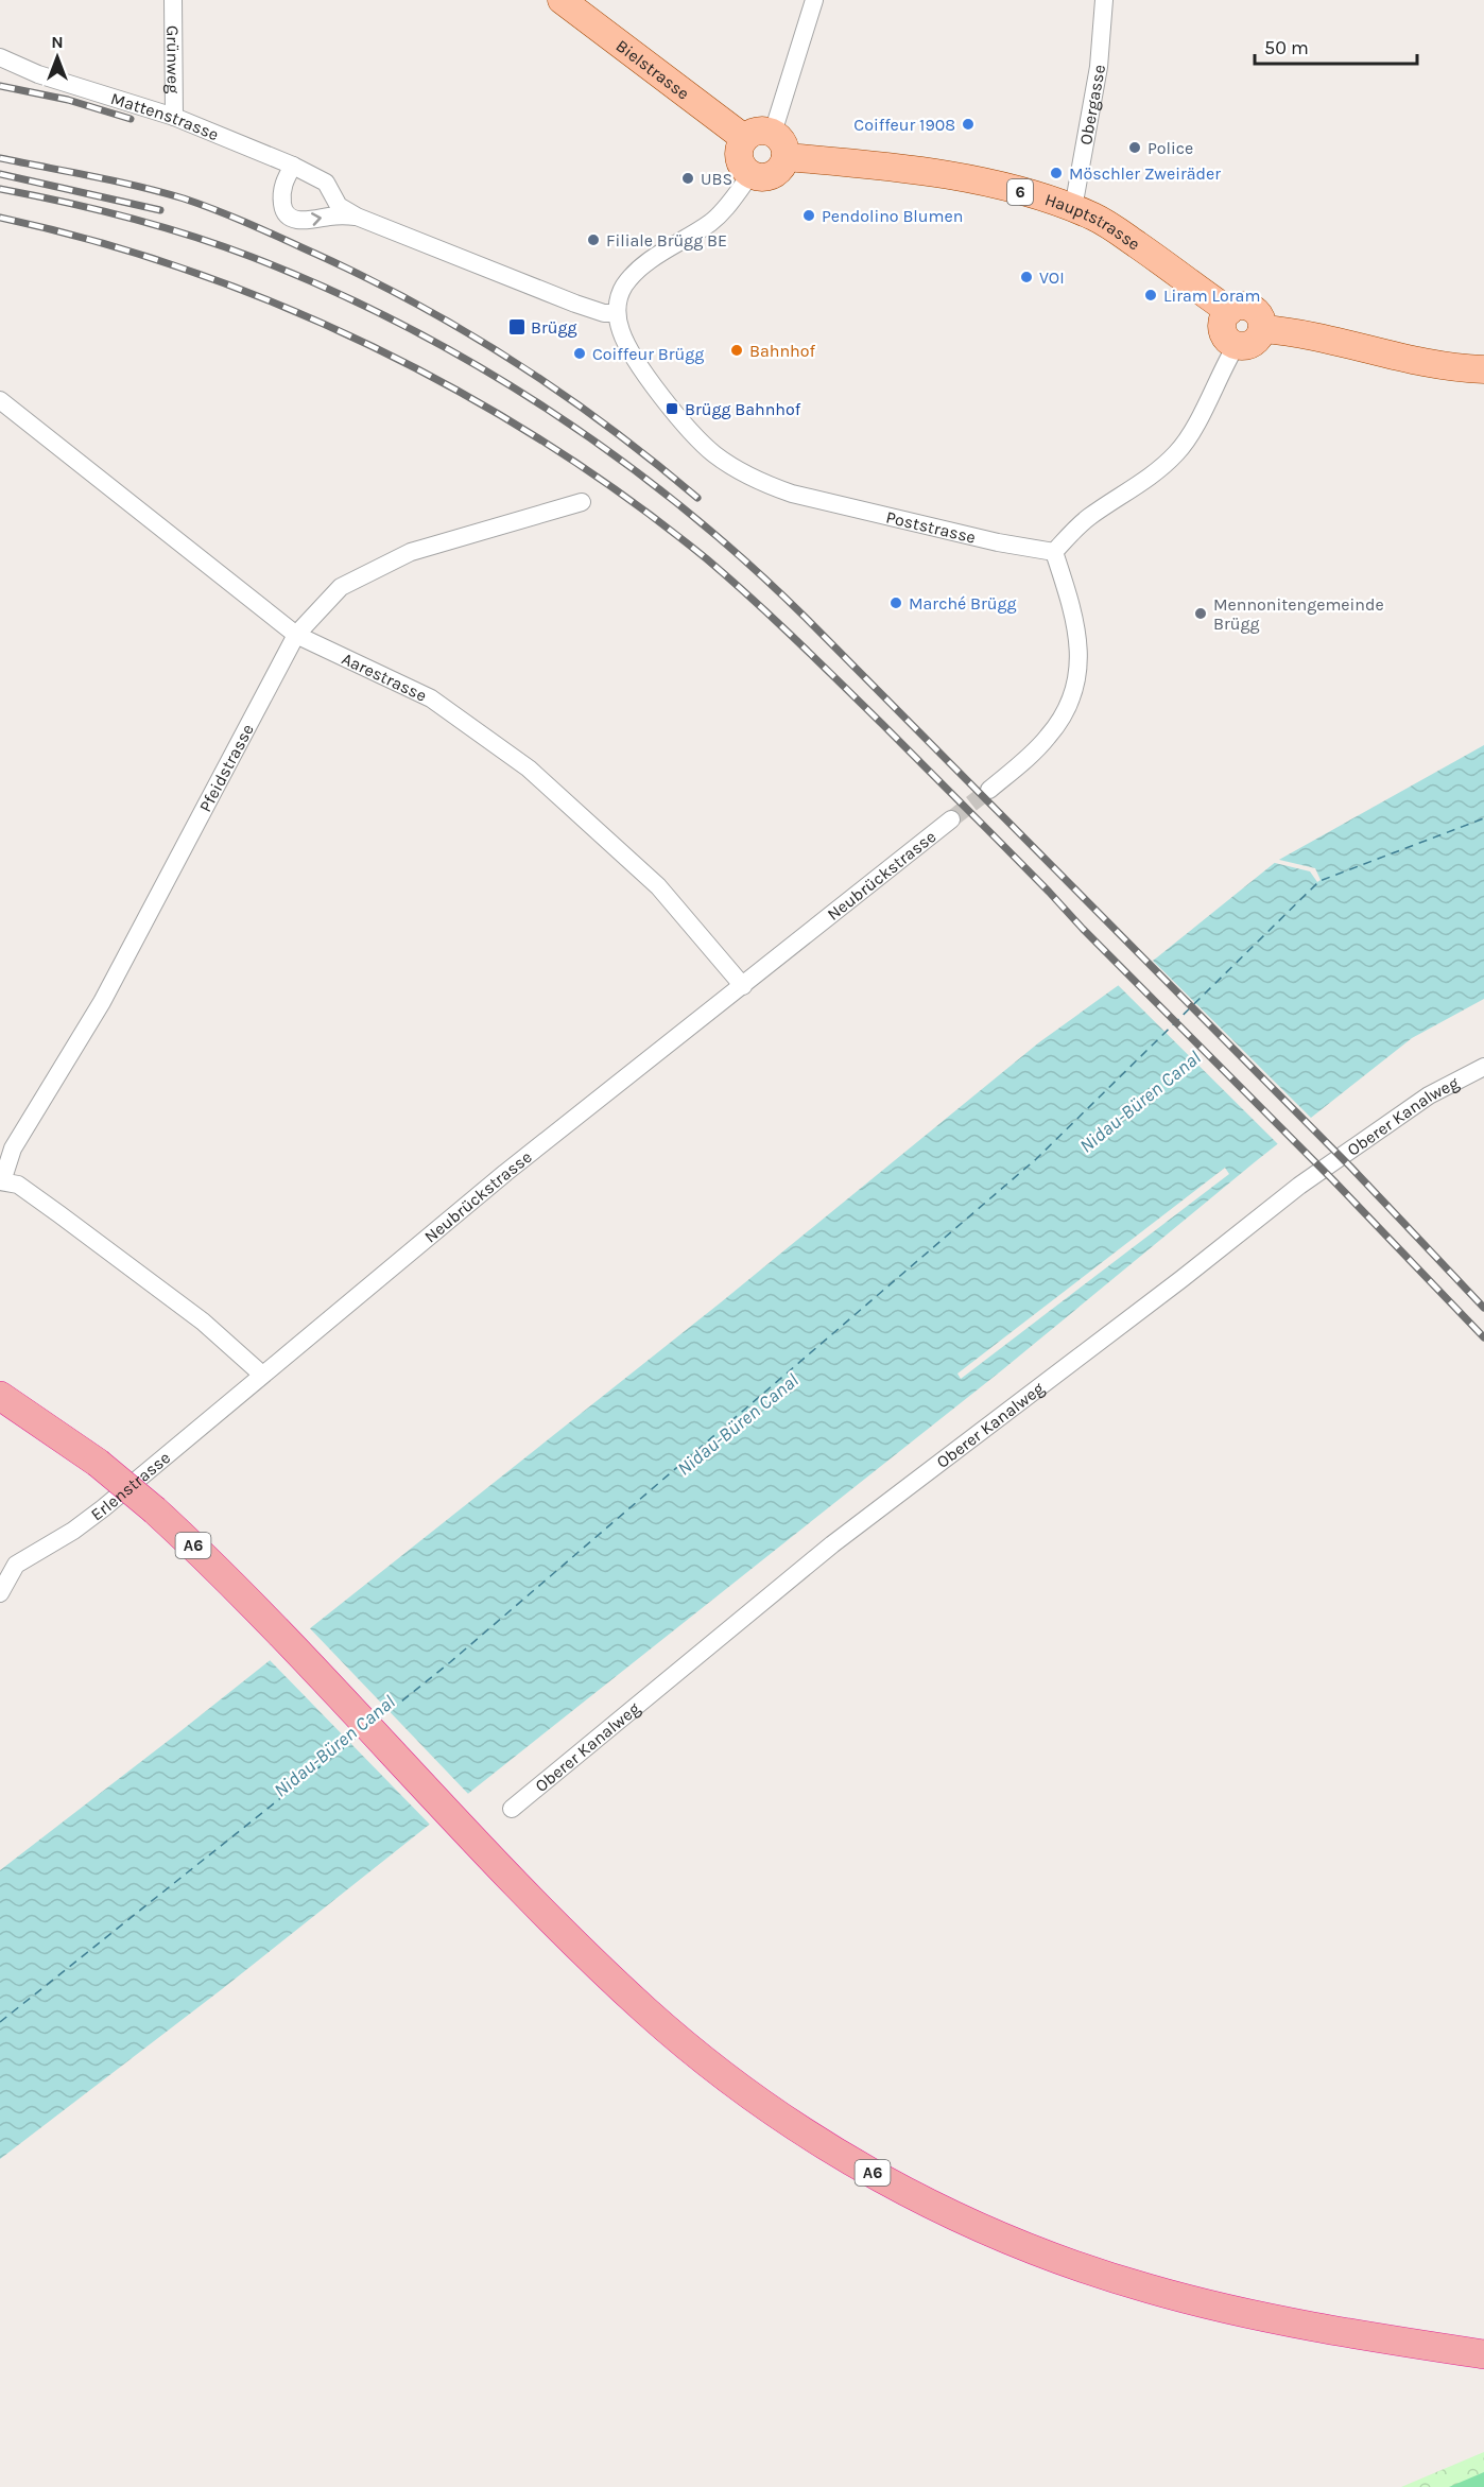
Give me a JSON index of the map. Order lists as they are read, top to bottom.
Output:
{
  "streets": {
    "highway": ["A6"],
    "main road": ["Bielstrasse", "6", "Hauptstrasse"],
    "street": [
      "Grünweg",
      "Obergasse",
      "Mattenstrasse",
      "Poststrasse",
      "Aarestrasse",
      "Pfeidstrasse",
      "Neubrückstrasse",
      "Oberer Kanalweg",
      "Erlenstrasse"
    ]
  },
  "crossings": [
    ["Grünweg", "Mattenstrasse"],
    ["Bielstrasse", "Hauptstrasse"],
    ["Obergasse", "Hauptstrasse"],
    ["Mattenstrasse", "Poststrasse"],
    ["Aarestrasse", "Pfeidstrasse"],
    ["Aarestrasse", "Neubrückstrasse"],
    ["Neubrückstrasse", "Erlenstrasse"]
  ],
  "water": ["Nidau-Büren Canal"],
  "places": {
    "other": [
      "Coiffeur 1908",
      "Police",
      "Möschler Zweiräder",
      "UBS",
      "Pendolino Blumen",
      "Filiale Brügg BE",
      "VOI",
      "Liram Loram",
      "Bahnhof",
      "Coiffeur Brügg",
      "Marché Brügg",
      "Mennonitengemeinde Brügg"
    ],
    "transit": ["Brügg", "Brügg Bahnhof"]
  },
  "scale_bar": "50 m",
  "north": "top"
}
